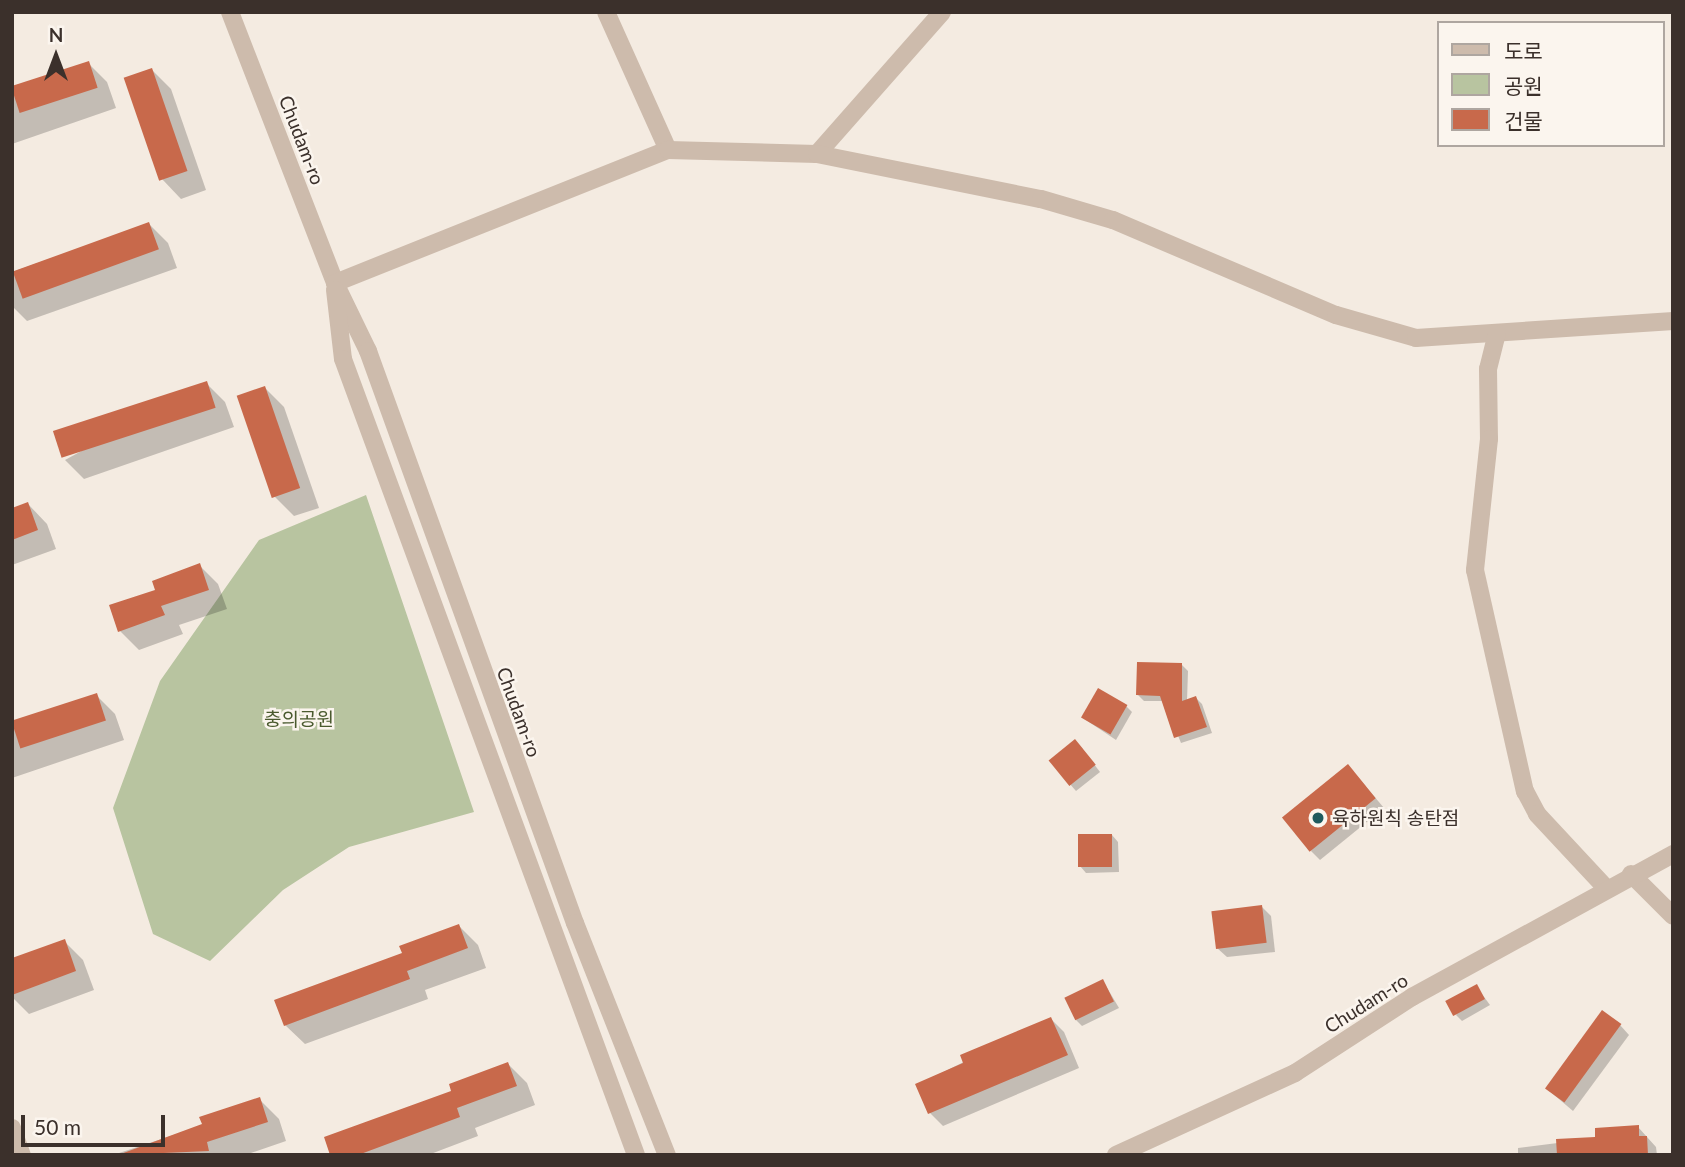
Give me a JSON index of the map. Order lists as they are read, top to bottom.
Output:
{
  "streets": {
    "street": ["Chudam-ro"]
  },
  "parks": ["충의공원"],
  "places": ["육하원칙 송탄점"],
  "legend": ["도로", "공원", "건물"],
  "scale_bar": "50 m",
  "north": "top"
}
